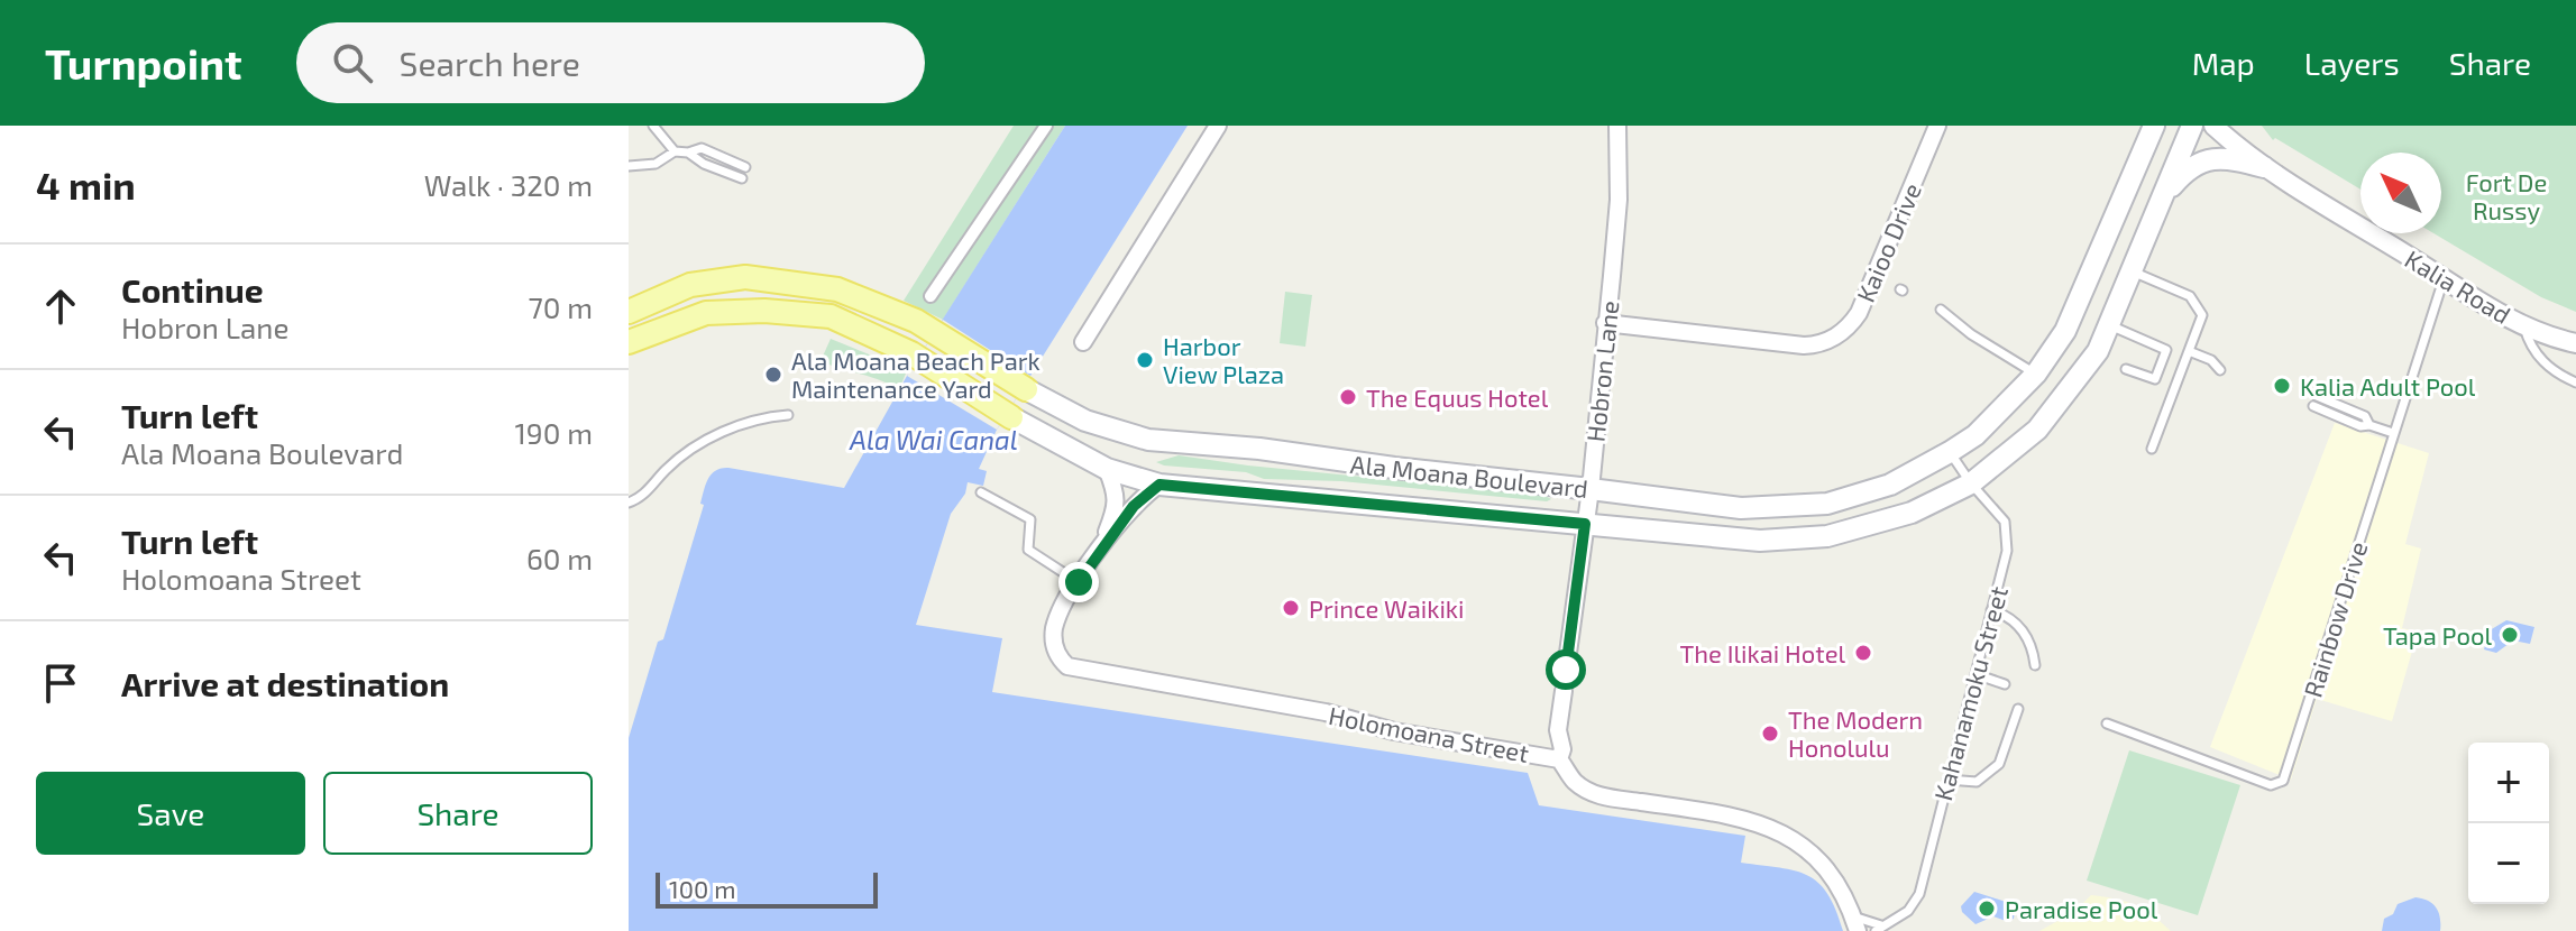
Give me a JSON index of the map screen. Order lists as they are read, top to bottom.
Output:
{
  "streets": {
    "main road": ["Ala Moana Boulevard"],
    "street": [
      "Kaioo Drive",
      "Kalia Road",
      "Hobron Lane",
      "Holomoana Street"
    ],
    "lane": ["Rainbow Drive", "Kahanamoku Street"]
  },
  "crossings": [
    ["Kaioo Drive", "Hobron Lane"],
    ["Kalia Road", "Rainbow Drive"],
    ["Hobron Lane", "Ala Moana Boulevard"],
    ["Ala Moana Boulevard", "Kahanamoku Street"],
    ["Ala Moana Boulevard", "Holomoana Street"]
  ],
  "water": ["Ala Wai Canal"],
  "parks": ["Fort De Russy"],
  "places": [
    "Harbor View Plaza",
    "Ala Moana Beach Park Maintenance Yard",
    "Kalia Adult Pool",
    "The Equus Hotel",
    "Prince Waikiki",
    "Tapa Pool",
    "The Ilikai Hotel",
    "The Modern Honolulu",
    "Paradise Pool"
  ],
  "scale_bar": "100 m",
  "north": "top left",
  "page": {
    "header": "Turnpoint",
    "search": "Search here",
    "nav": ["Map", "Layers", "Share"],
    "heading": ["4 min", "Walk · 320 m"],
    "list": [
      ["Continue", "Hobron Lane", "70 m"],
      ["Turn left", "Ala Moana Boulevard", "190 m"],
      ["Turn left", "Holomoana Street", "60 m"],
      "Arrive at destination"
    ],
    "map_buttons": ["+", "−"],
    "buttons": ["Save", "Share"],
    "scale": "100 m"
  }
}
